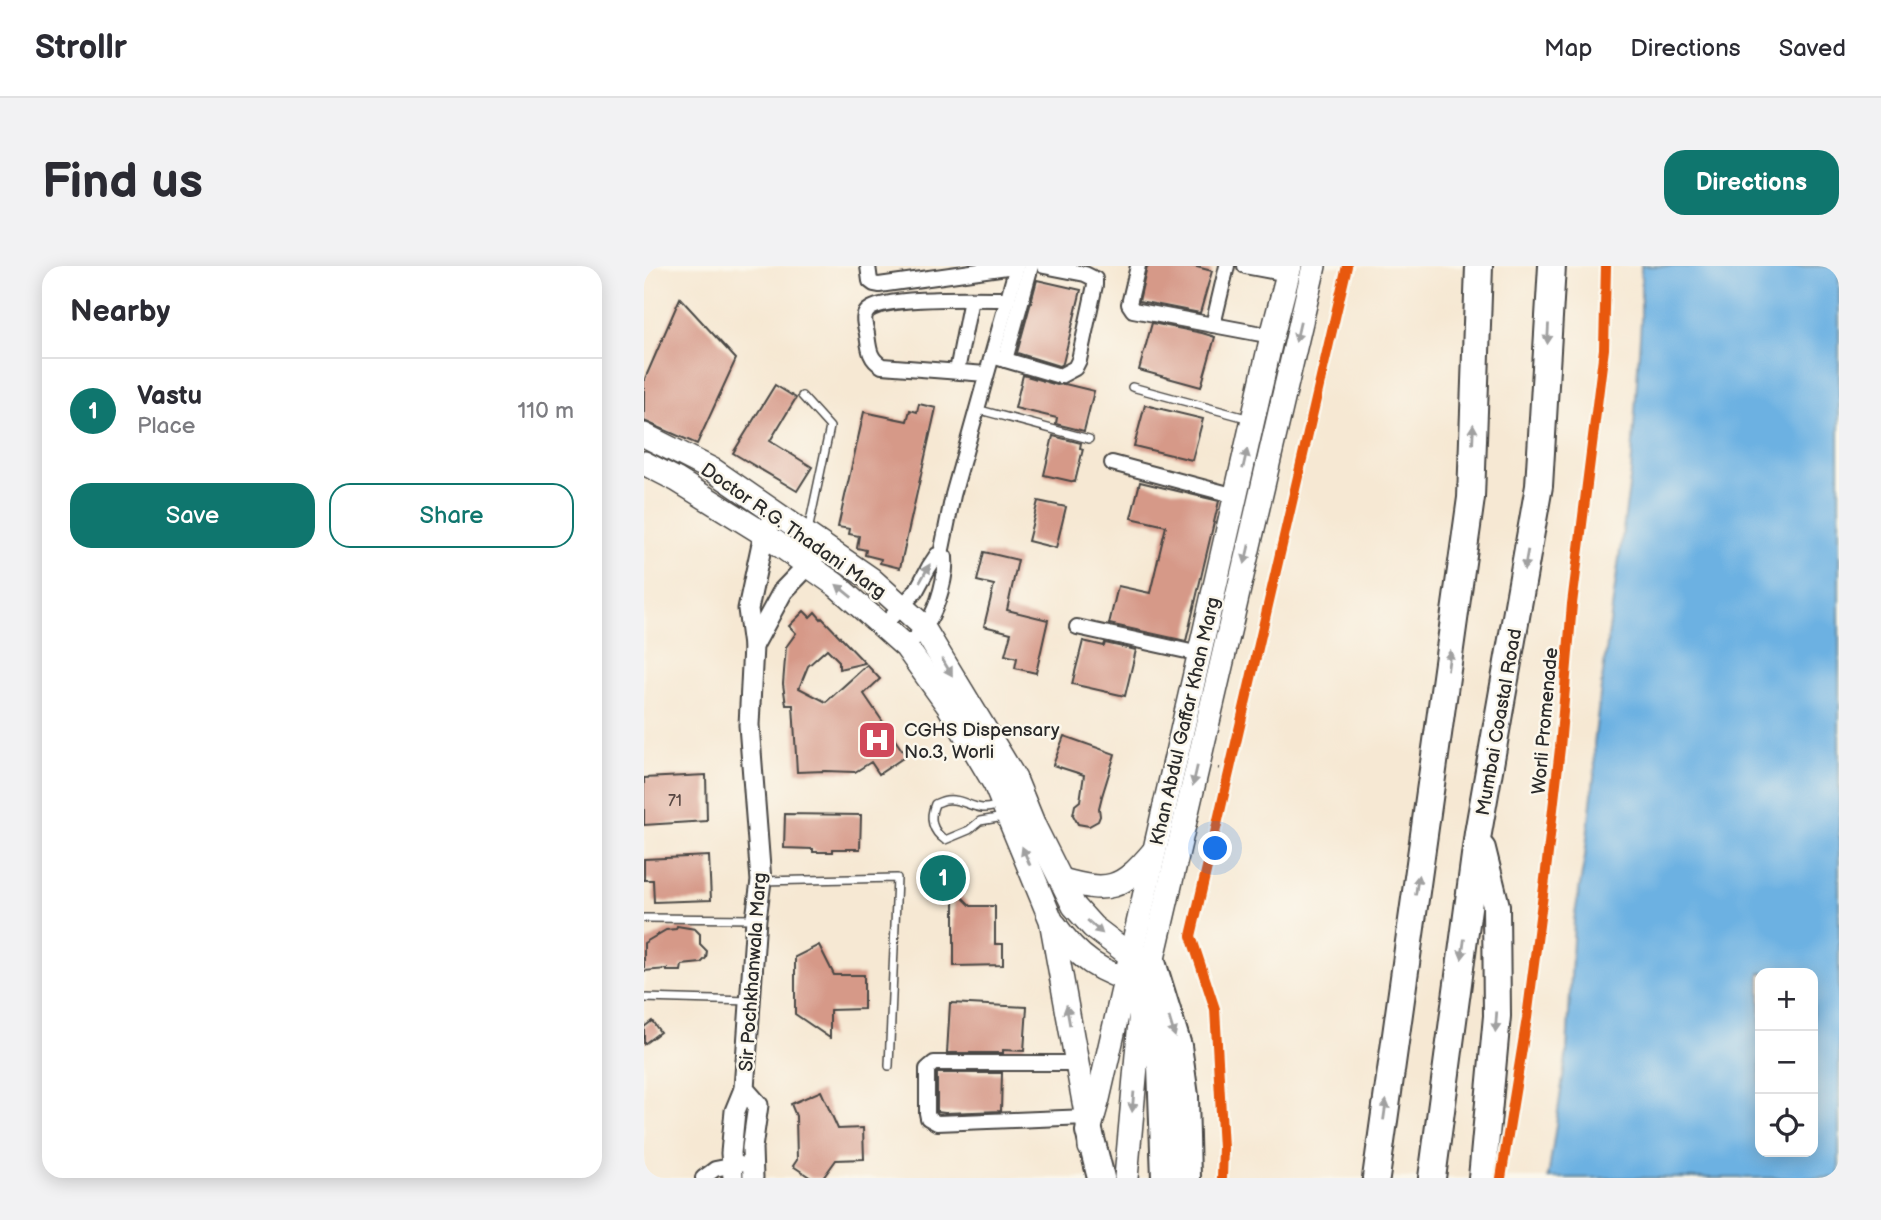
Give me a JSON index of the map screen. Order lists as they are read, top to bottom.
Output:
{
  "streets": {
    "highway": ["Mumbai Coastal Road"],
    "main road": ["Doctor R.G. Thadani Marg", "Khan Abdul Gaffar Khan Marg"],
    "street": ["Sir Pochkhanwala Marg"],
    "cycle path": ["Worli Promenade"]
  },
  "crossings": [
    ["Doctor R.G. Thadani Marg", "Khan Abdul Gaffar Khan Marg"],
    ["Doctor R.G. Thadani Marg", "Sir Pochkhanwala Marg"]
  ],
  "places": {
    "hospital": ["CGHS Dispensary No.3, Worli"]
  },
  "house_numbers": ["71"],
  "page": {
    "header": "Strollr",
    "nav": ["Map", "Directions", "Saved"],
    "buttons": [
      "Directions",
      ["Save", "Share"]
    ],
    "title": "Find us",
    "heading": "Nearby",
    "list": [
      {
        "mark": "1",
        "name": "Vastu",
        "note": "Place",
        "value": "110 m"
      }
    ],
    "pins": "1",
    "map_buttons": ["+", "−"]
  }
}
